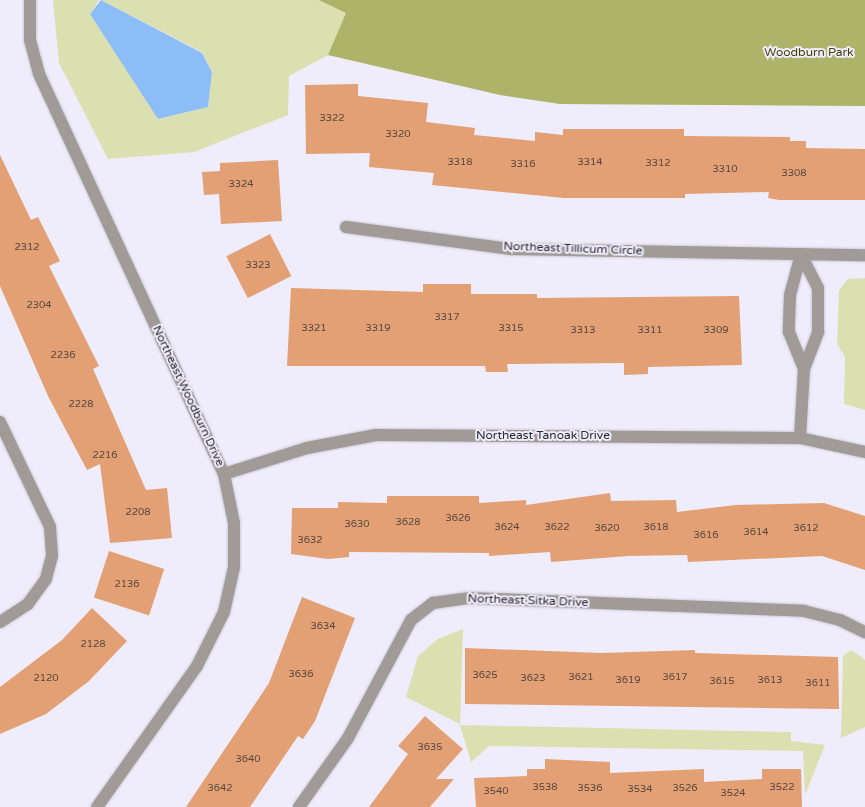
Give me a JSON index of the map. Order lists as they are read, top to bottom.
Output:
{
  "streets": {
    "street": [
      "Northeast Tillicum Circle",
      "Northeast Woodburn Drive",
      "Northeast Tanoak Drive",
      "Northeast Sitka Drive"
    ]
  },
  "crossings": [
    ["Northeast Woodburn Drive", "Northeast Tanoak Drive"]
  ],
  "parks": ["Woodburn Park"],
  "house_numbers": [
    "3322",
    "3320",
    "3318",
    "3314",
    "3312",
    "3316",
    "3310",
    "3308",
    "3324",
    "2312",
    "3323",
    "2304",
    "3317",
    "3321",
    "3319",
    "3315",
    "3313",
    "3311",
    "3309",
    "2236",
    "2228",
    "2216",
    "2208",
    "3626",
    "3628",
    "3630",
    "3624",
    "3622",
    "3618",
    "3620",
    "3612",
    "3614",
    "3616",
    "3632",
    "2136",
    "3634",
    "2128",
    "3636",
    "3625",
    "3621",
    "3617",
    "2120",
    "3623",
    "3619",
    "3613",
    "3615",
    "3611",
    "3635",
    "3640",
    "3538",
    "3522",
    "3642",
    "3536",
    "3526",
    "3534",
    "3540",
    "3524"
  ]
}
